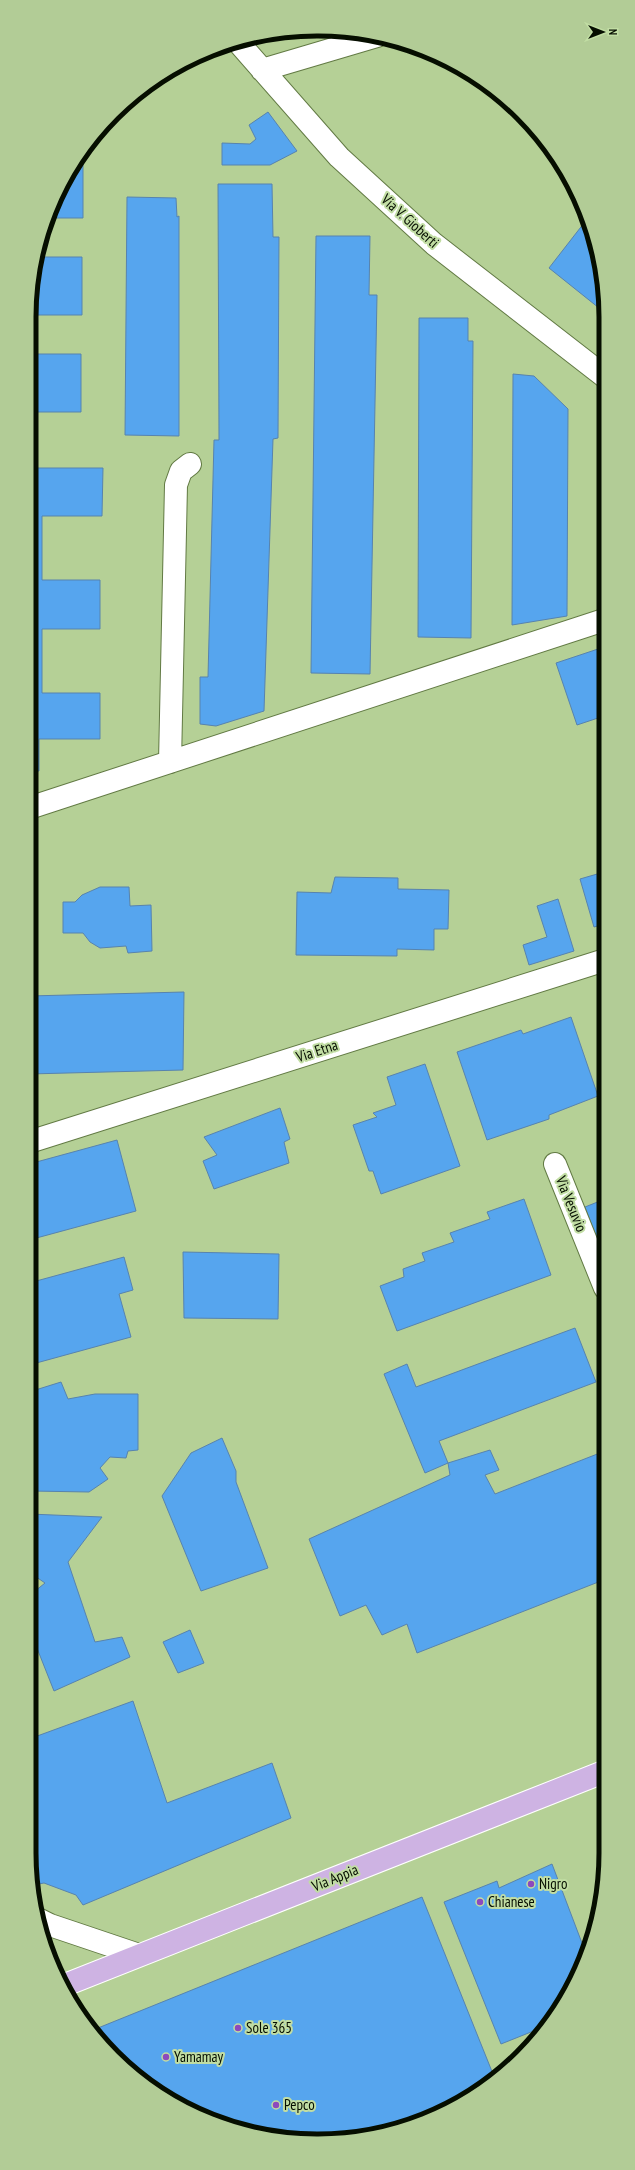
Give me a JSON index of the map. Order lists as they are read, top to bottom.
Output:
{
  "streets": {
    "main road": ["Via Appia"],
    "street": ["Via V. Gioberti", "Via Etna", "Via Vesuvio"]
  },
  "places": [
    "Nigro",
    "Chianese",
    "Sole 365",
    "Yamamay",
    "Pepco"
  ],
  "north": "right"
}
